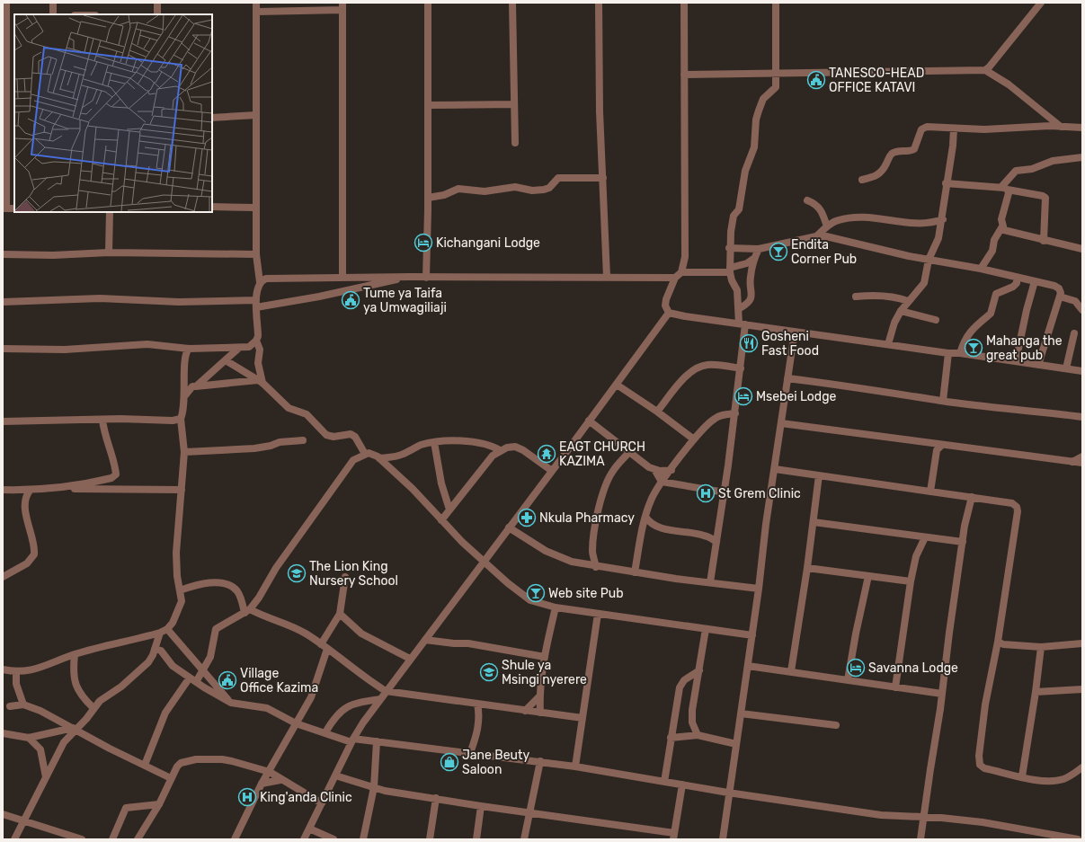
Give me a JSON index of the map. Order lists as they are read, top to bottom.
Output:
{
  "places": {
    "public building": ["TANESCO-HEAD OFFICE KATAVI", "Tume ya Taifa ya Umwagiliaji", "Village Office Kazima"],
    "hotel": ["Kichangani Lodge", "Msebei Lodge", "Savanna Lodge"],
    "bar": ["Endita Corner Pub", "Mahanga the great pub", "Web site Pub"],
    "restaurant": ["Gosheni Fast Food"],
    "temple": ["EAGT CHURCH KAZIMA"],
    "hospital": ["St Grem Clinic", "King'anda Clinic"],
    "pharmacy": ["Nkula Pharmacy"],
    "school or university": ["The Lion King Nursery School", "Shule ya Msingi nyerere"],
    "shop": ["Jane Beuty Saloon"]
  }
}
